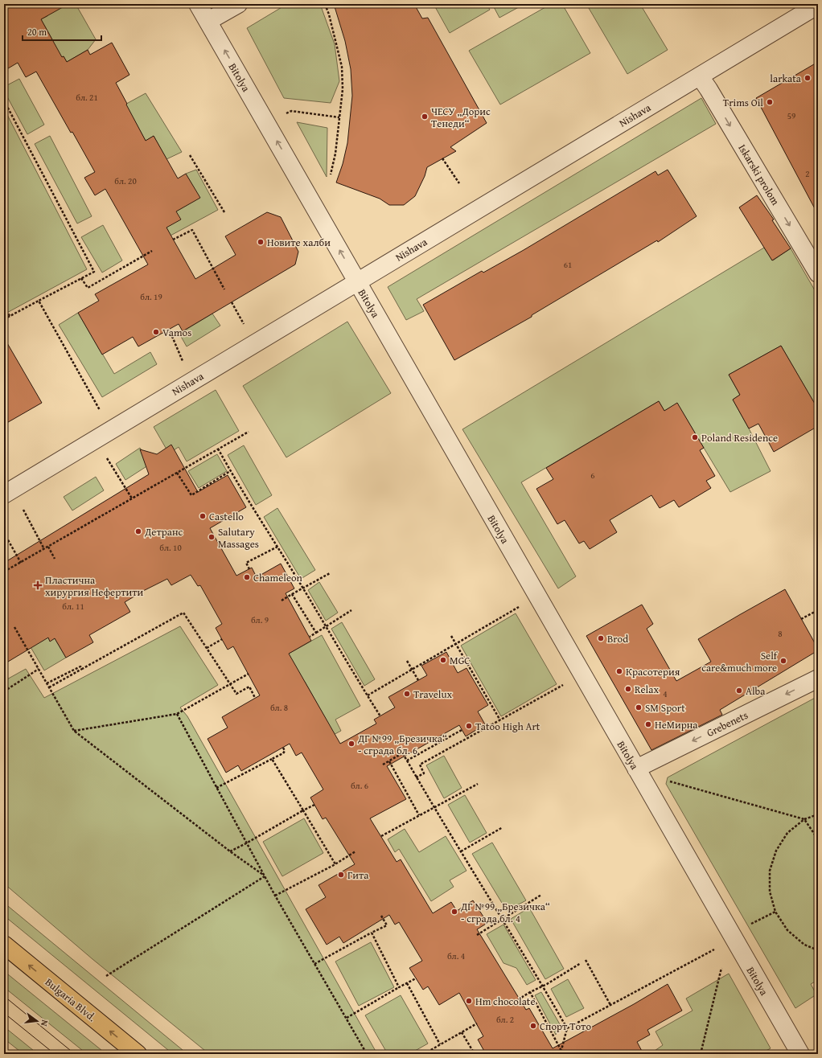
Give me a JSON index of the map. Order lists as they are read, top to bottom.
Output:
{
  "streets": {
    "main road": ["Bulgaria Blvd."],
    "street": [
      "Bitolya",
      "Nishava",
      "Iskarski prolom",
      "Grebenets"
    ]
  },
  "crossings": [
    ["Bitolya", "Nishava"],
    ["Bitolya", "Grebenets"],
    ["Nishava", "Iskarski prolom"]
  ],
  "one_way": ["Iskarski prolom", "Grebenets", "Bulgaria Blvd."],
  "places": {
    "other": [
      "larkata",
      "Trims Oil",
      "ЧЕСУ „Дорис Тенеди“",
      "Новите халби",
      "Vamos",
      "Poland Residence",
      "Castello",
      "Детранс",
      "Salutary Massages",
      "Chameleon",
      "Brod",
      "MGC",
      "Self care&much more",
      "Красотерия",
      "Relax",
      "Alba",
      "Travelux",
      "SM Sport",
      "НеМирна",
      "Tatoo High Art",
      "ДГ №99 „Брезичка“ - сграда бл. 6",
      "Гита",
      "ДГ №99 „Брезичка“ - сграда бл. 4",
      "Hm chocolate",
      "Спорт Тото"
    ],
    "health": ["Пластична хирургия Нефертити"]
  },
  "house_numbers": [
    "бл. 21",
    "59",
    "2",
    "бл. 20",
    "61",
    "бл. 19",
    "6",
    "бл. 10",
    "бл. 11",
    "бл. 9",
    "8",
    "4",
    "бл. 8",
    "бл. 6",
    "бл. 4",
    "бл. 2"
  ],
  "scale_bar": "20 m",
  "north": "right"
}
